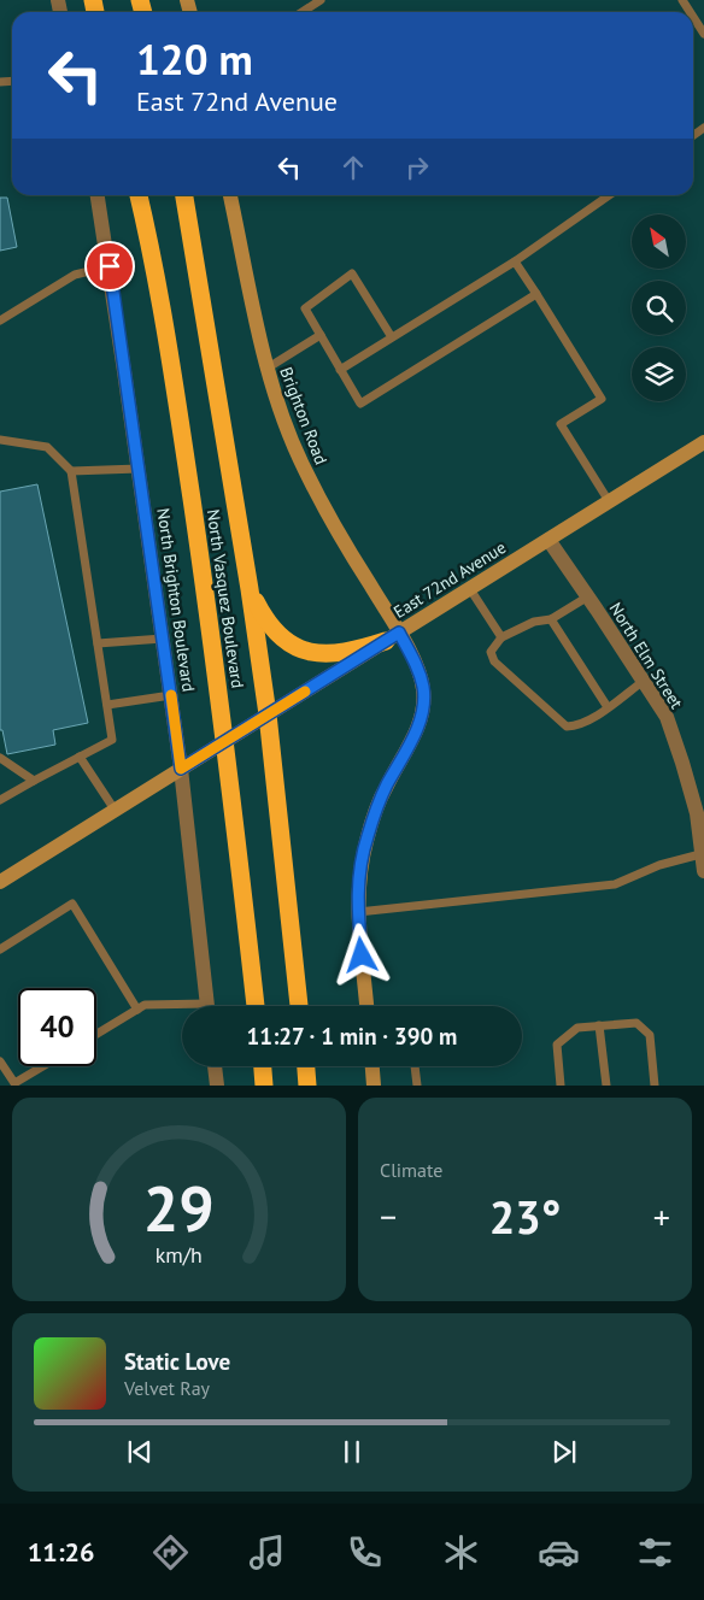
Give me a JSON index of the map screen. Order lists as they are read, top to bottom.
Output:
{
  "streets": {
    "highway": ["North Vasquez Boulevard"],
    "street": [
      "Brighton Road",
      "East 72nd Avenue",
      "North Brighton Boulevard",
      "North Elm Street"
    ]
  },
  "crossings": [
    ["Brighton Road", "East 72nd Avenue"],
    ["East 72nd Avenue", "North Vasquez Boulevard"],
    ["East 72nd Avenue", "North Brighton Boulevard"],
    ["East 72nd Avenue", "North Elm Street"]
  ],
  "north": "top left",
  "page": {
    "turn": ["120 m", "East 72nd Avenue"],
    "limit": "40",
    "trip": "11:27 · 1 min · 390 m",
    "tile": "Climate",
    "heat": ["−", "23°", "+"],
    "song": ["Static Love", "Velvet Ray"],
    "tabs": "11:26",
    "gauge": ["29", "km/h"]
  }
}
